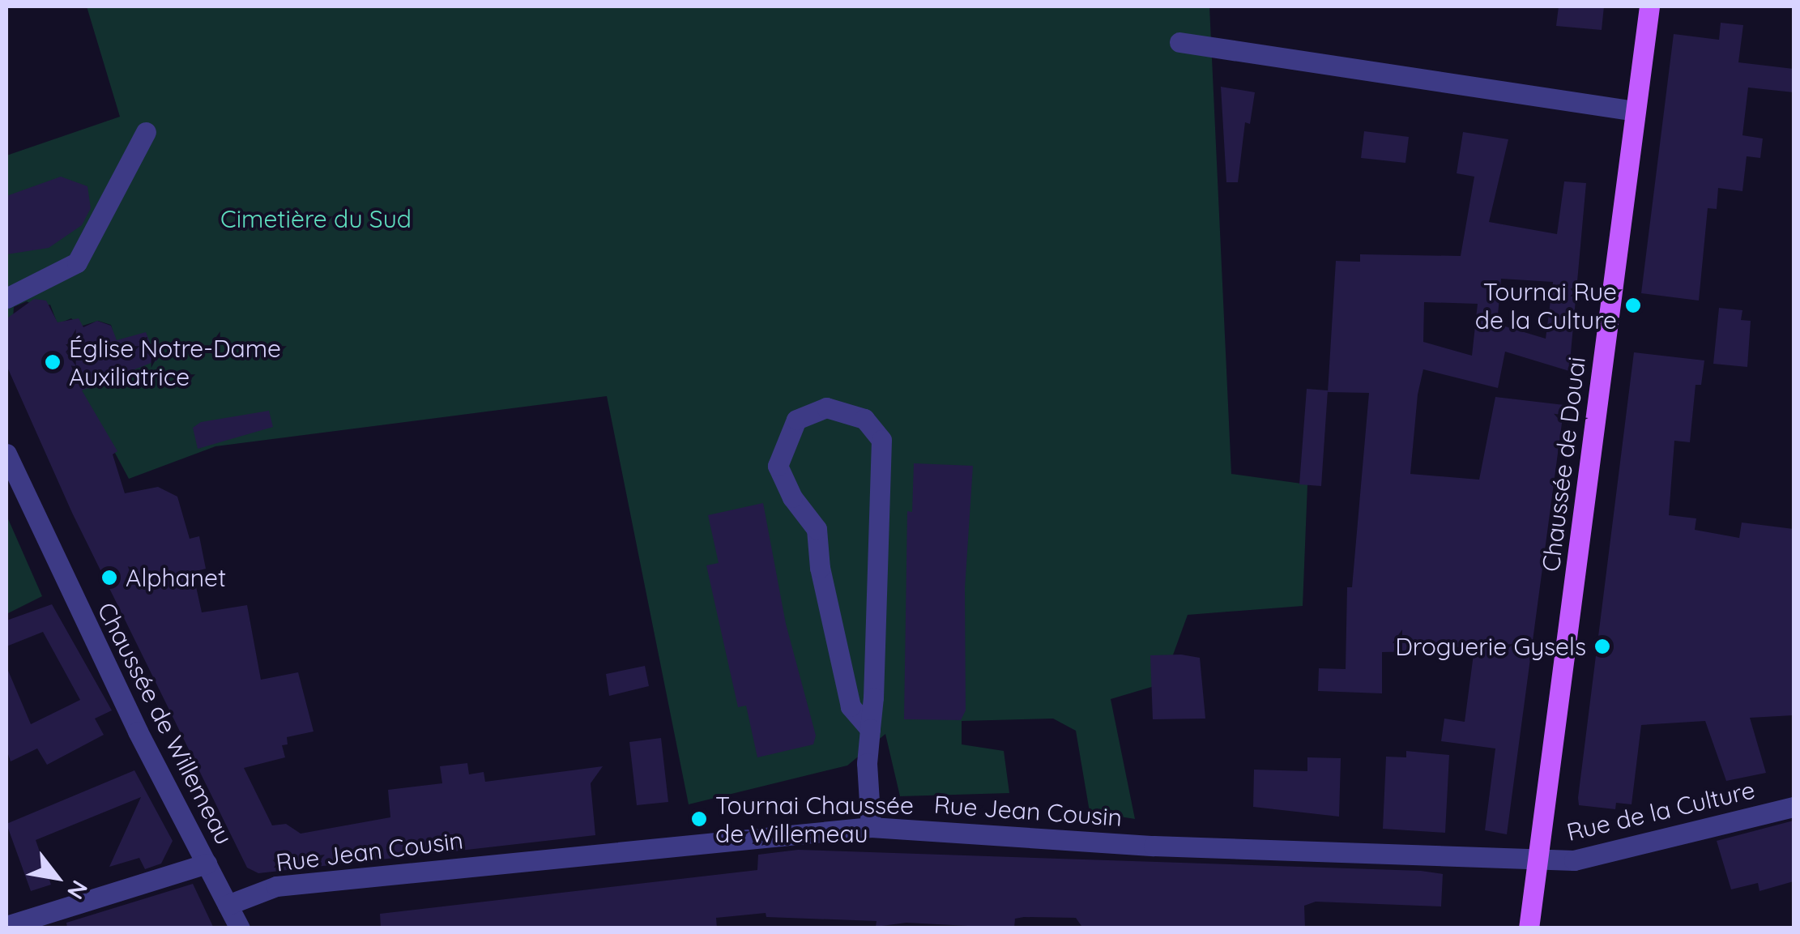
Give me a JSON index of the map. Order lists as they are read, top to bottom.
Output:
{
  "streets": {
    "main road": ["Chaussée de Douai"],
    "street": ["Chaussée de Willemeau", "Rue Jean Cousin", "Rue de la Culture"]
  },
  "crossings": [
    ["Chaussée de Douai", "Rue Jean Cousin"],
    ["Chaussée de Douai", "Rue de la Culture"],
    ["Chaussée de Willemeau", "Rue Jean Cousin"],
    ["Rue Jean Cousin", "Rue de la Culture"]
  ],
  "parks": ["Cimetière du Sud"],
  "places": [
    "Tournai Rue de la Culture",
    "Église Notre-Dame Auxiliatrice",
    "Alphanet",
    "Droguerie Gysels",
    "Tournai Chaussée de Willemeau"
  ],
  "north": "bottom right"
}
